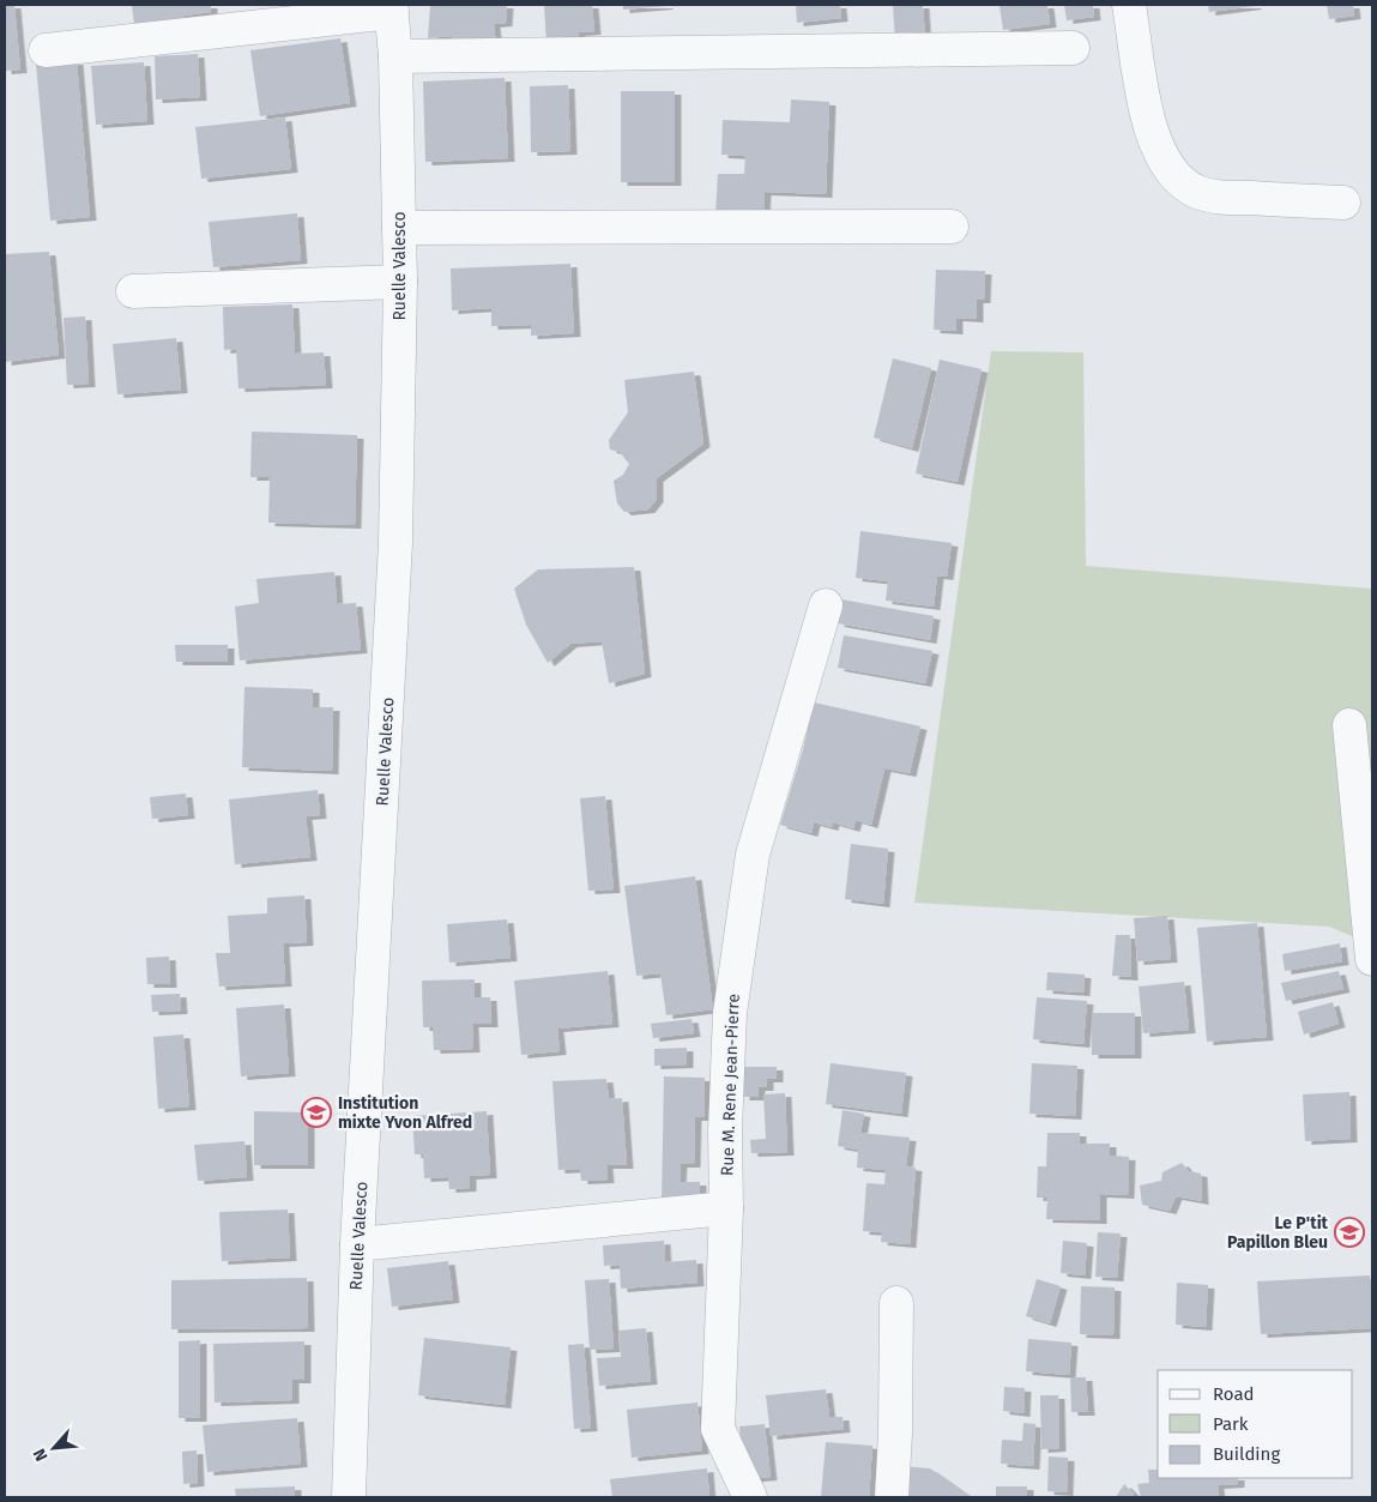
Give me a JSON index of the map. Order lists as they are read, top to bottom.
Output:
{
  "streets": {
    "street": ["Ruelle Valesco", "Rue M. Rene Jean-Pierre"]
  },
  "places": {
    "school or university": ["Institution mixte Yvon Alfred", "Le P'tit Papillon Bleu"]
  },
  "legend": ["Road", "Park", "Building"],
  "north": "bottom left"
}
